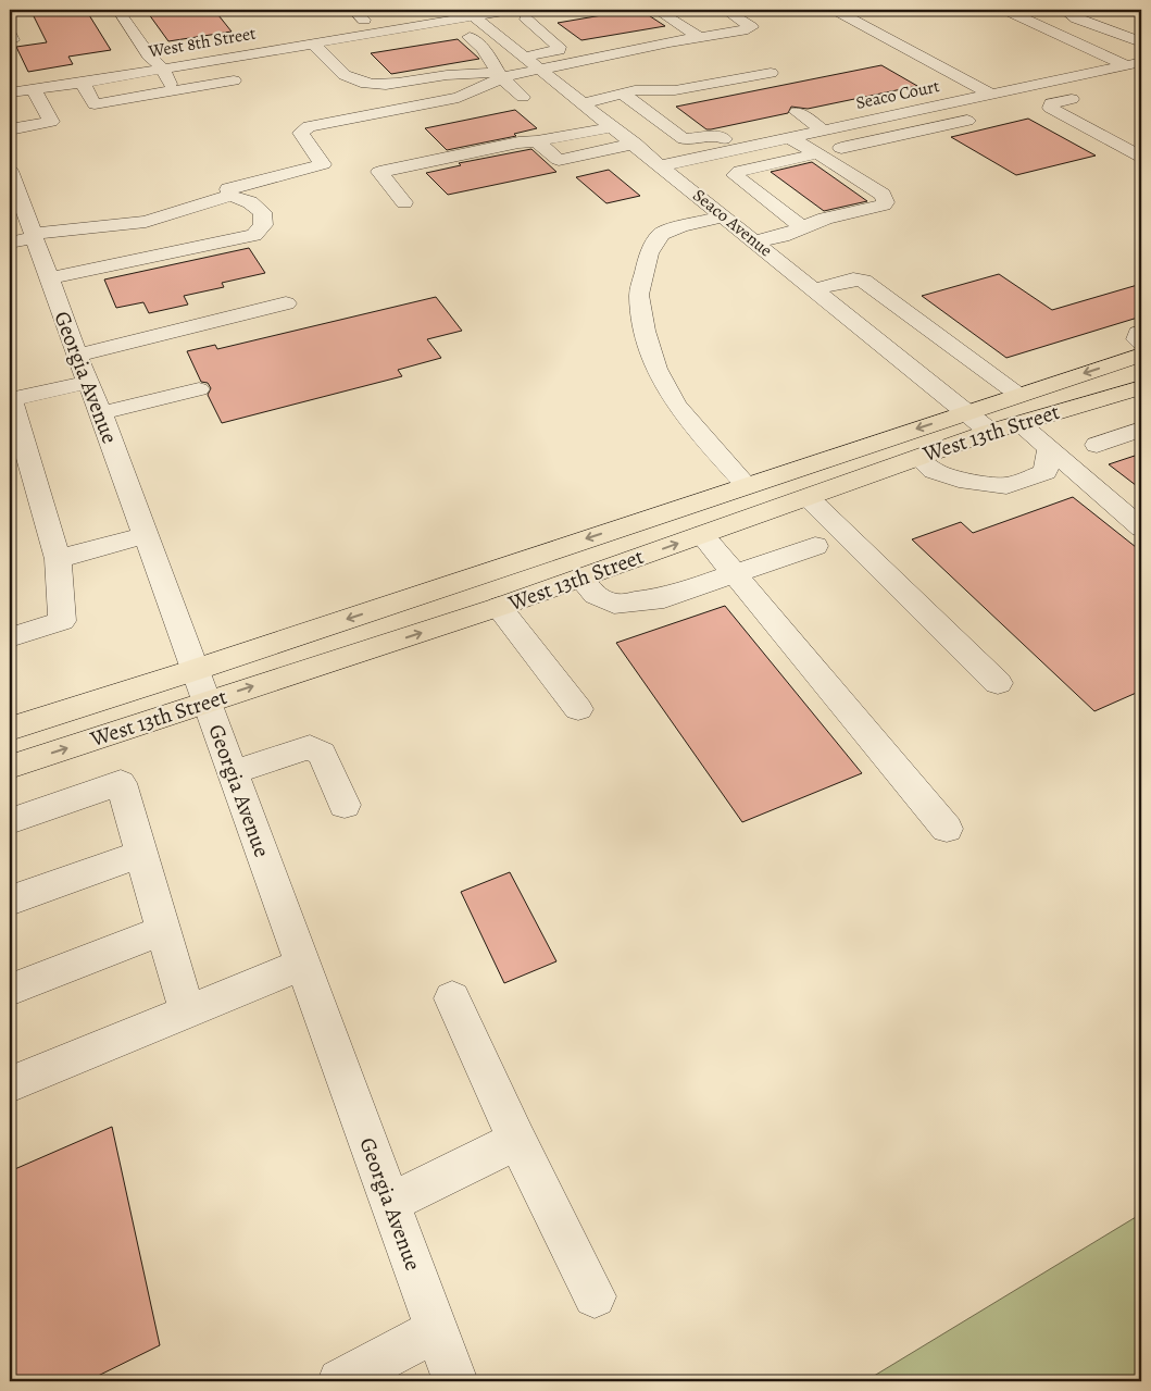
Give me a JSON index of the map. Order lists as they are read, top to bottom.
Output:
{
  "streets": {
    "main road": ["West 13th Street"],
    "street": [
      "West 8th Street",
      "Seaco Court",
      "Seaco Avenue",
      "Georgia Avenue"
    ]
  },
  "crossings": [
    ["West 8th Street", "Seaco Avenue"],
    ["Seaco Court", "Seaco Avenue"],
    ["Seaco Avenue", "West 13th Street"],
    ["Georgia Avenue", "West 13th Street"]
  ]
}
